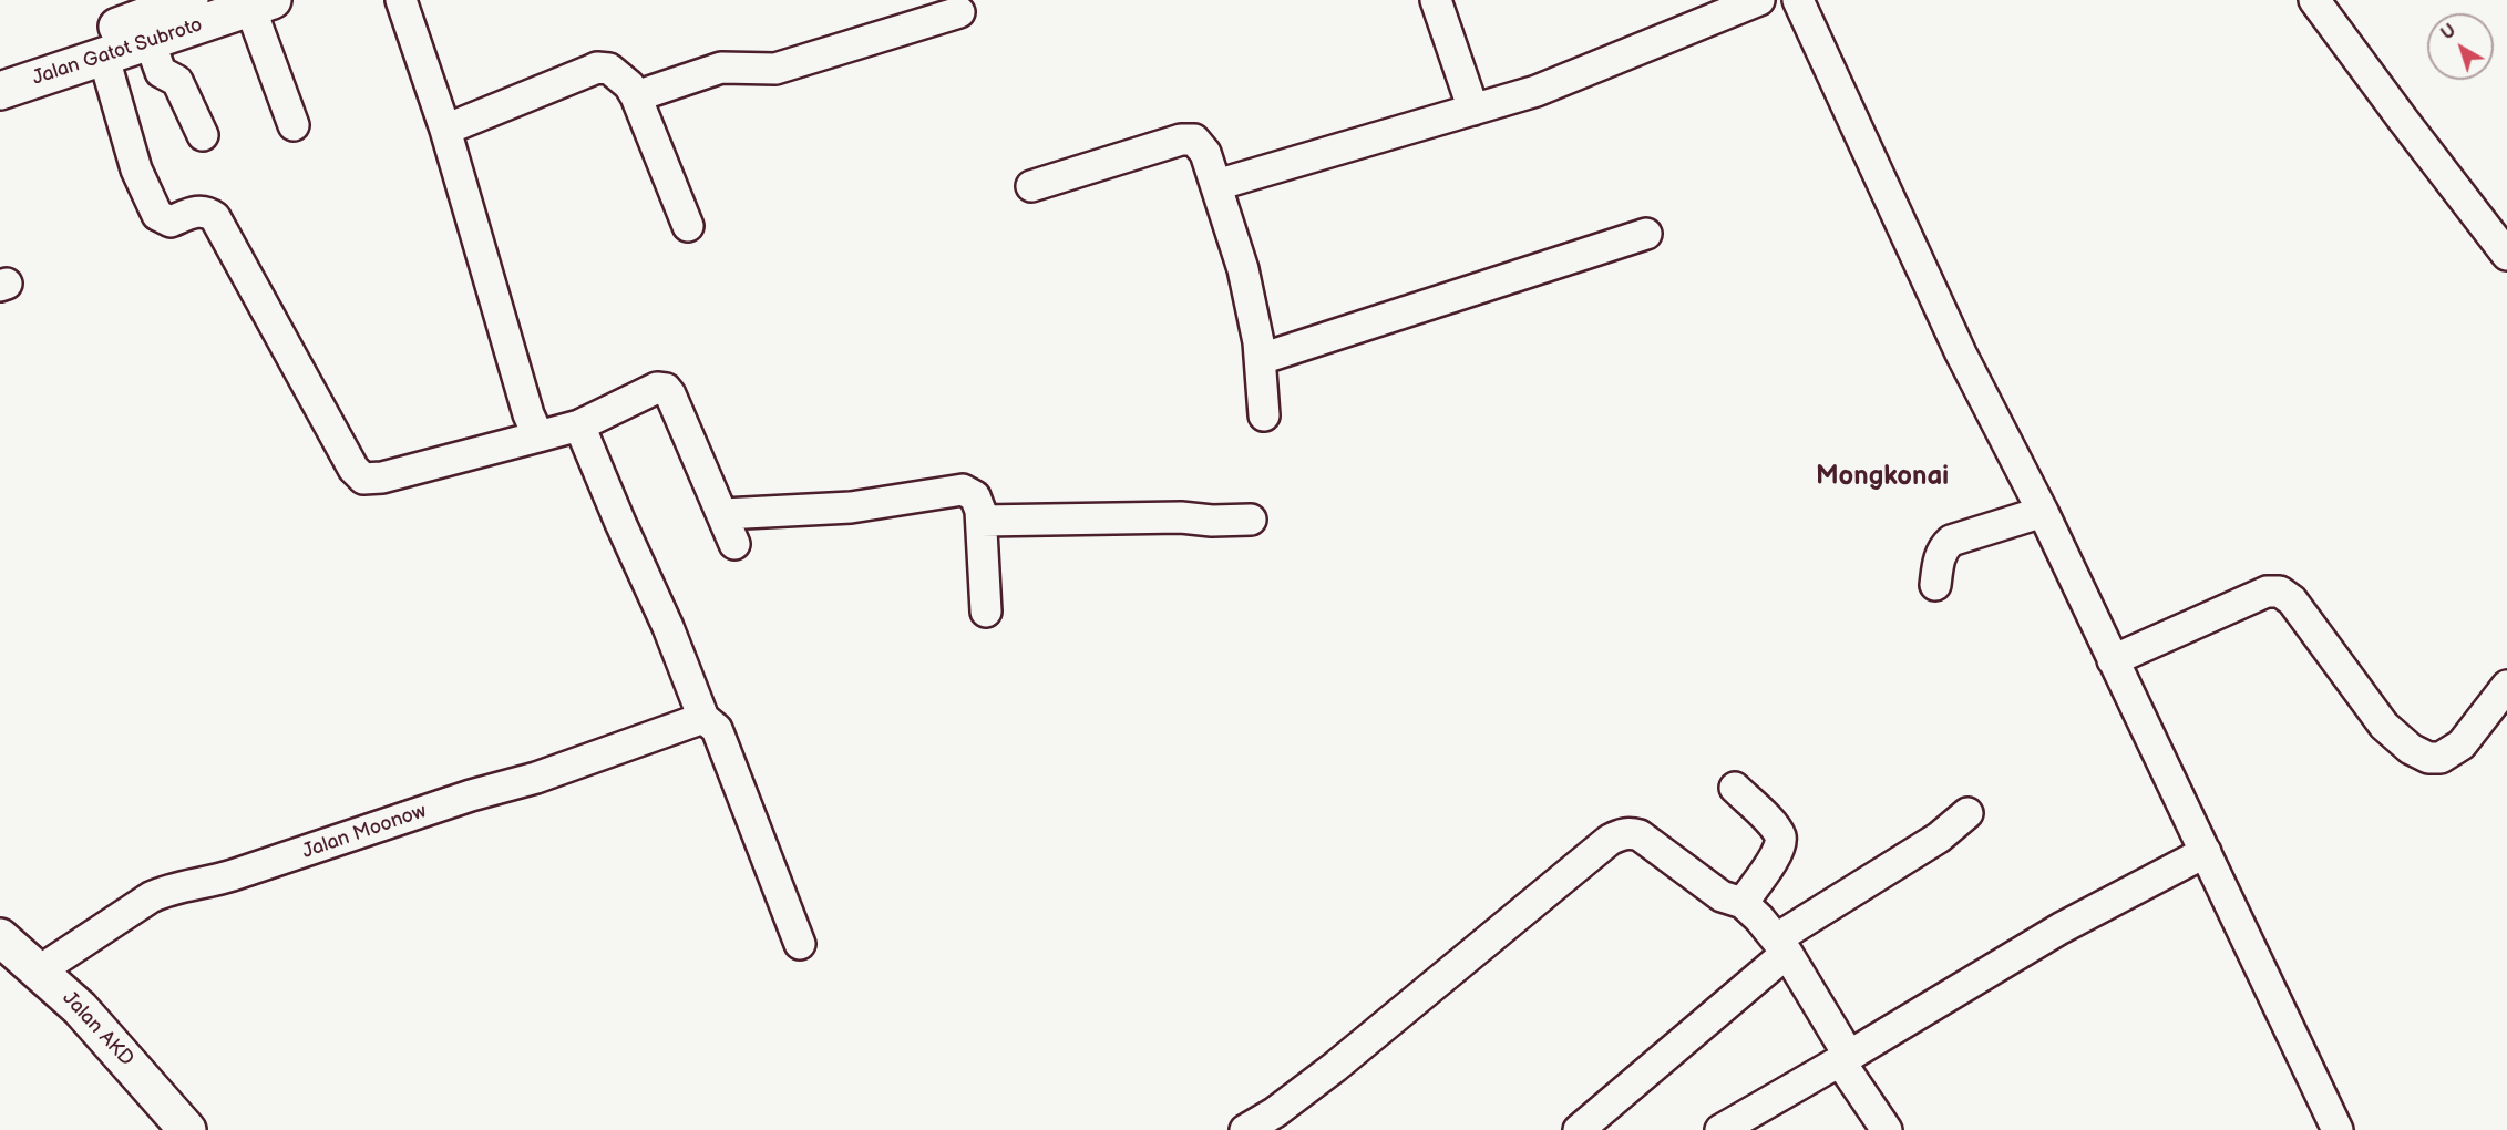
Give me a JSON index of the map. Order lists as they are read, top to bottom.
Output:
{
  "streets": {
    "highway": ["Jalan Gatot Subroto", "Jalan AKD"],
    "street": ["Jalan Moonow"]
  },
  "crossings": [
    ["Jalan Moonow", "Jalan AKD"]
  ],
  "districts": ["Mongkonai"],
  "north": "top left"
}
